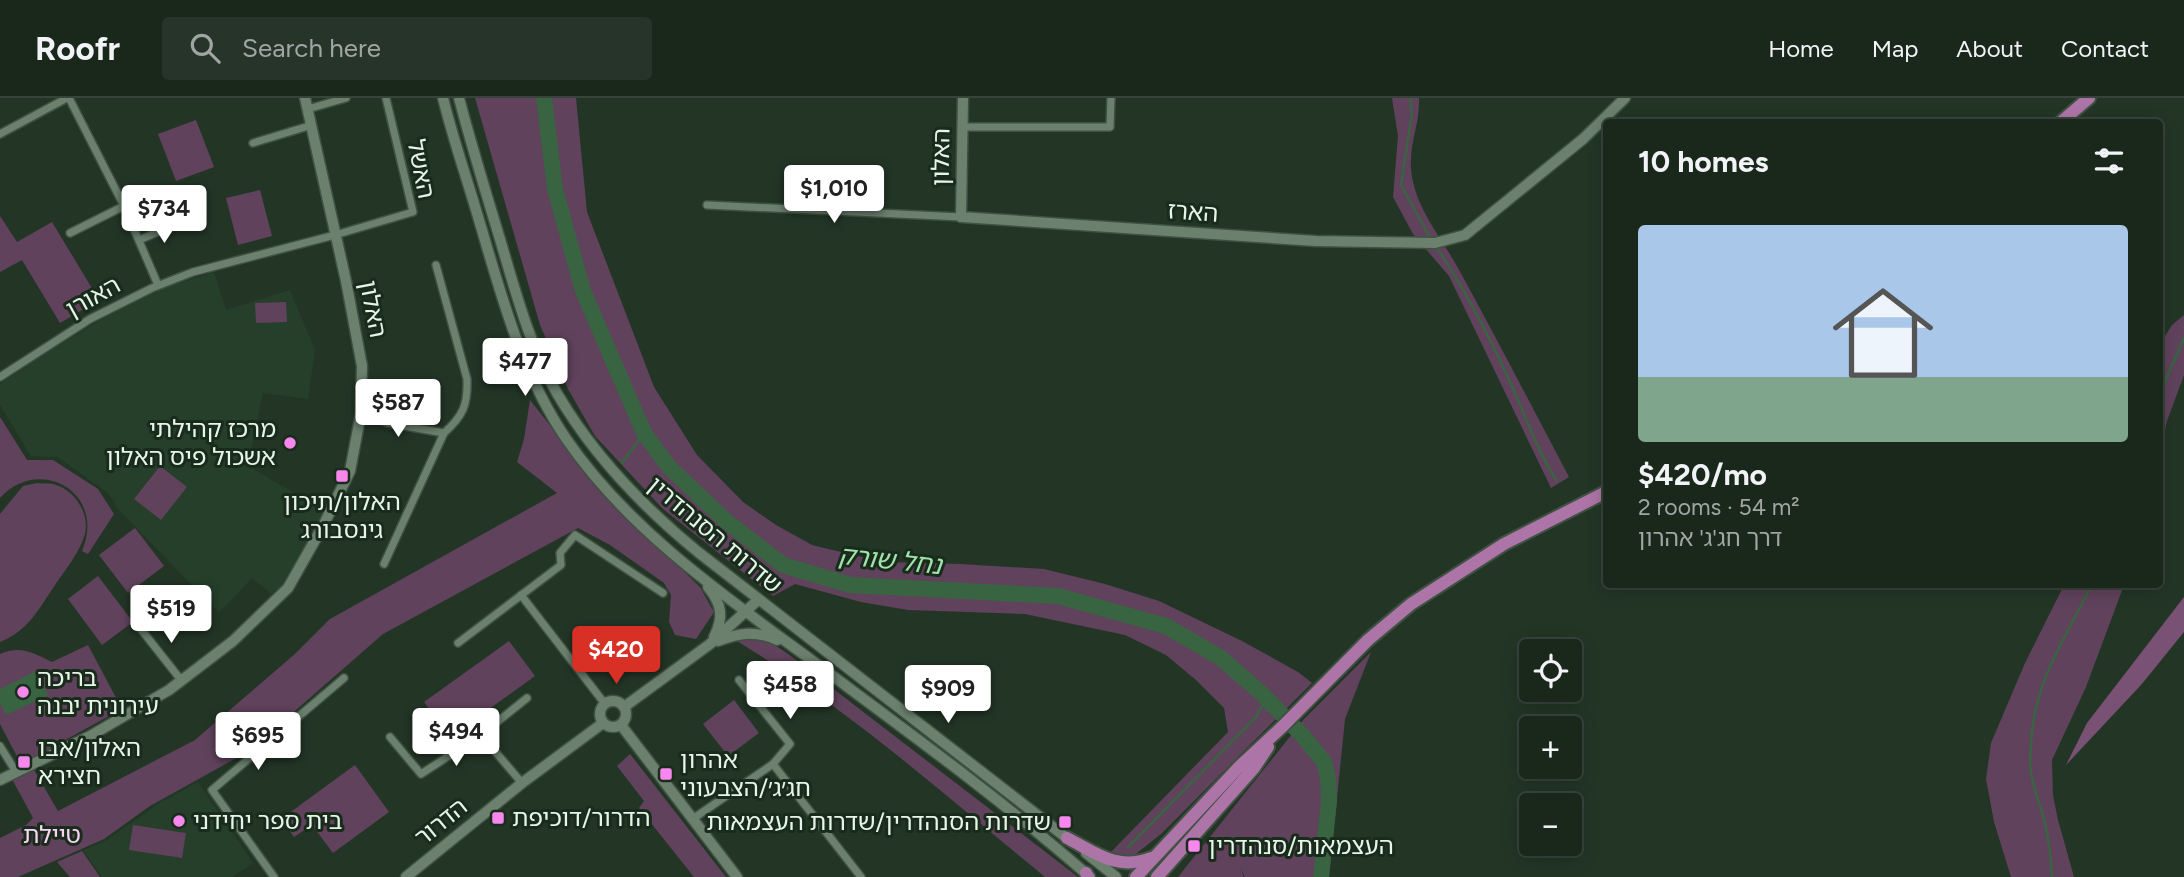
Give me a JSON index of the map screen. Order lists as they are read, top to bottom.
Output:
{
  "streets": {
    "street": [
      "האלון",
      "האשל",
      "הארז",
      "האורן",
      "שדרות הסנהדרין",
      "הדרור"
    ]
  },
  "crossings": [
    ["האלון", "האשל"],
    ["האלון", "הארז"],
    ["האלון", "האורן"],
    ["האשל", "האורן"]
  ],
  "water": ["נחל שורק"],
  "parks": ["טיילת"],
  "places": {
    "other": ["מרכז קהילתי אשכול פיס האלון", "בריכה עירונית יבנה", "בית ספר יחידני"],
    "transit": [
      "האלון/תיכון גינסבורג",
      "האלון/אבו חצירא",
      "אהרון חג׳ג׳/הצבעוני",
      "הדרור/דוכיפת",
      "שדרות הסנהדרין/שדרות העצמאות",
      "העצמאות/סנהדרין"
    ]
  },
  "page": {
    "header": "Roofr",
    "search": "Search here",
    "nav": [
      "Home",
      "Map",
      "About",
      "Contact"
    ],
    "heading": "10 homes",
    "price": [
      "$1,010",
      "$734",
      "$477",
      "$587",
      "$519",
      "$420",
      "$458",
      "$909",
      "$494",
      "$695"
    ],
    "list": [
      {
        "name": "$420/mo",
        "note": "2 rooms · 54 m² · דרך חג'ג' אהרון"
      }
    ],
    "map_buttons": ["+", "−"]
  }
}
